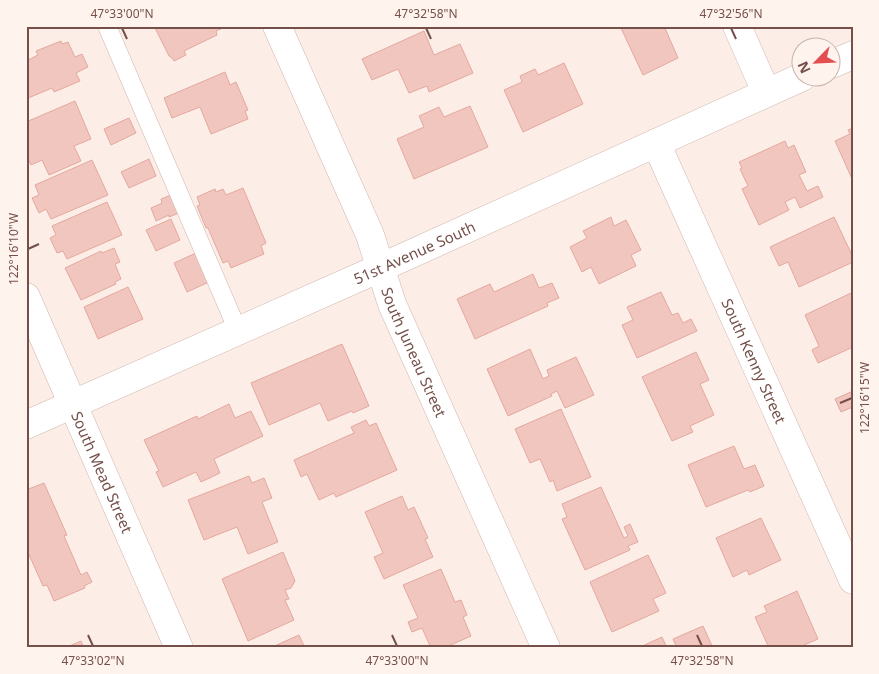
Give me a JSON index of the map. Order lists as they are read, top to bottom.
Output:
{
  "streets": {
    "street": [
      "51st Avenue South",
      "South Juneau Street",
      "South Kenny Street",
      "South Mead Street"
    ]
  },
  "crossings": [
    ["51st Avenue South", "South Juneau Street"],
    ["51st Avenue South", "South Kenny Street"],
    ["51st Avenue South", "South Mead Street"]
  ],
  "north": "bottom left",
  "coordinates": [
    "47°33'00\"N",
    "47°32'58\"N",
    "47°32'56\"N",
    "122°16'10\"W",
    "122°16'15\"W",
    "47°33'02\"N"
  ]
}
